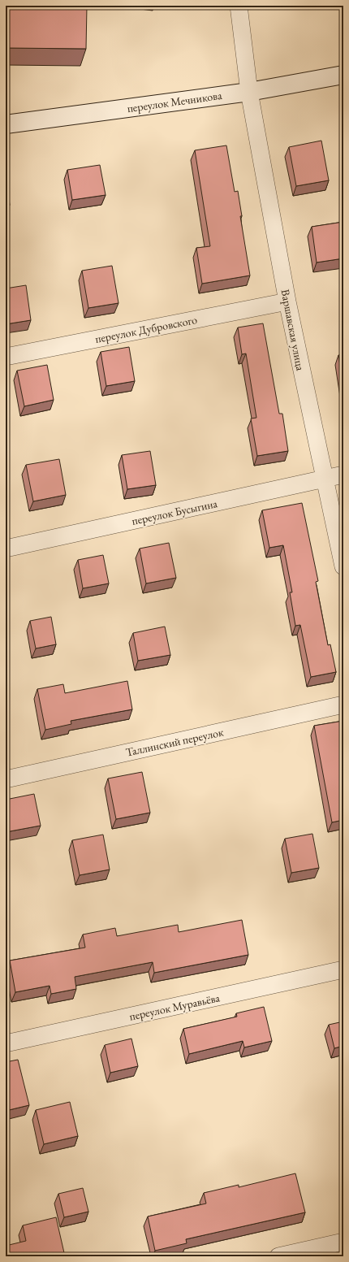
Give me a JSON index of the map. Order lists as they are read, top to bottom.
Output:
{
  "streets": {
    "street": [
      "переулок Мечникова",
      "переулок Дубровского",
      "Варшавская улица",
      "переулок Бусыгина",
      "Таллинский переулок",
      "переулок Муравьёва"
    ]
  },
  "crossings": [
    ["переулок Мечникова", "Варшавская улица"],
    ["переулок Дубровского", "Варшавская улица"],
    ["Варшавская улица", "переулок Бусыгина"]
  ]
}
